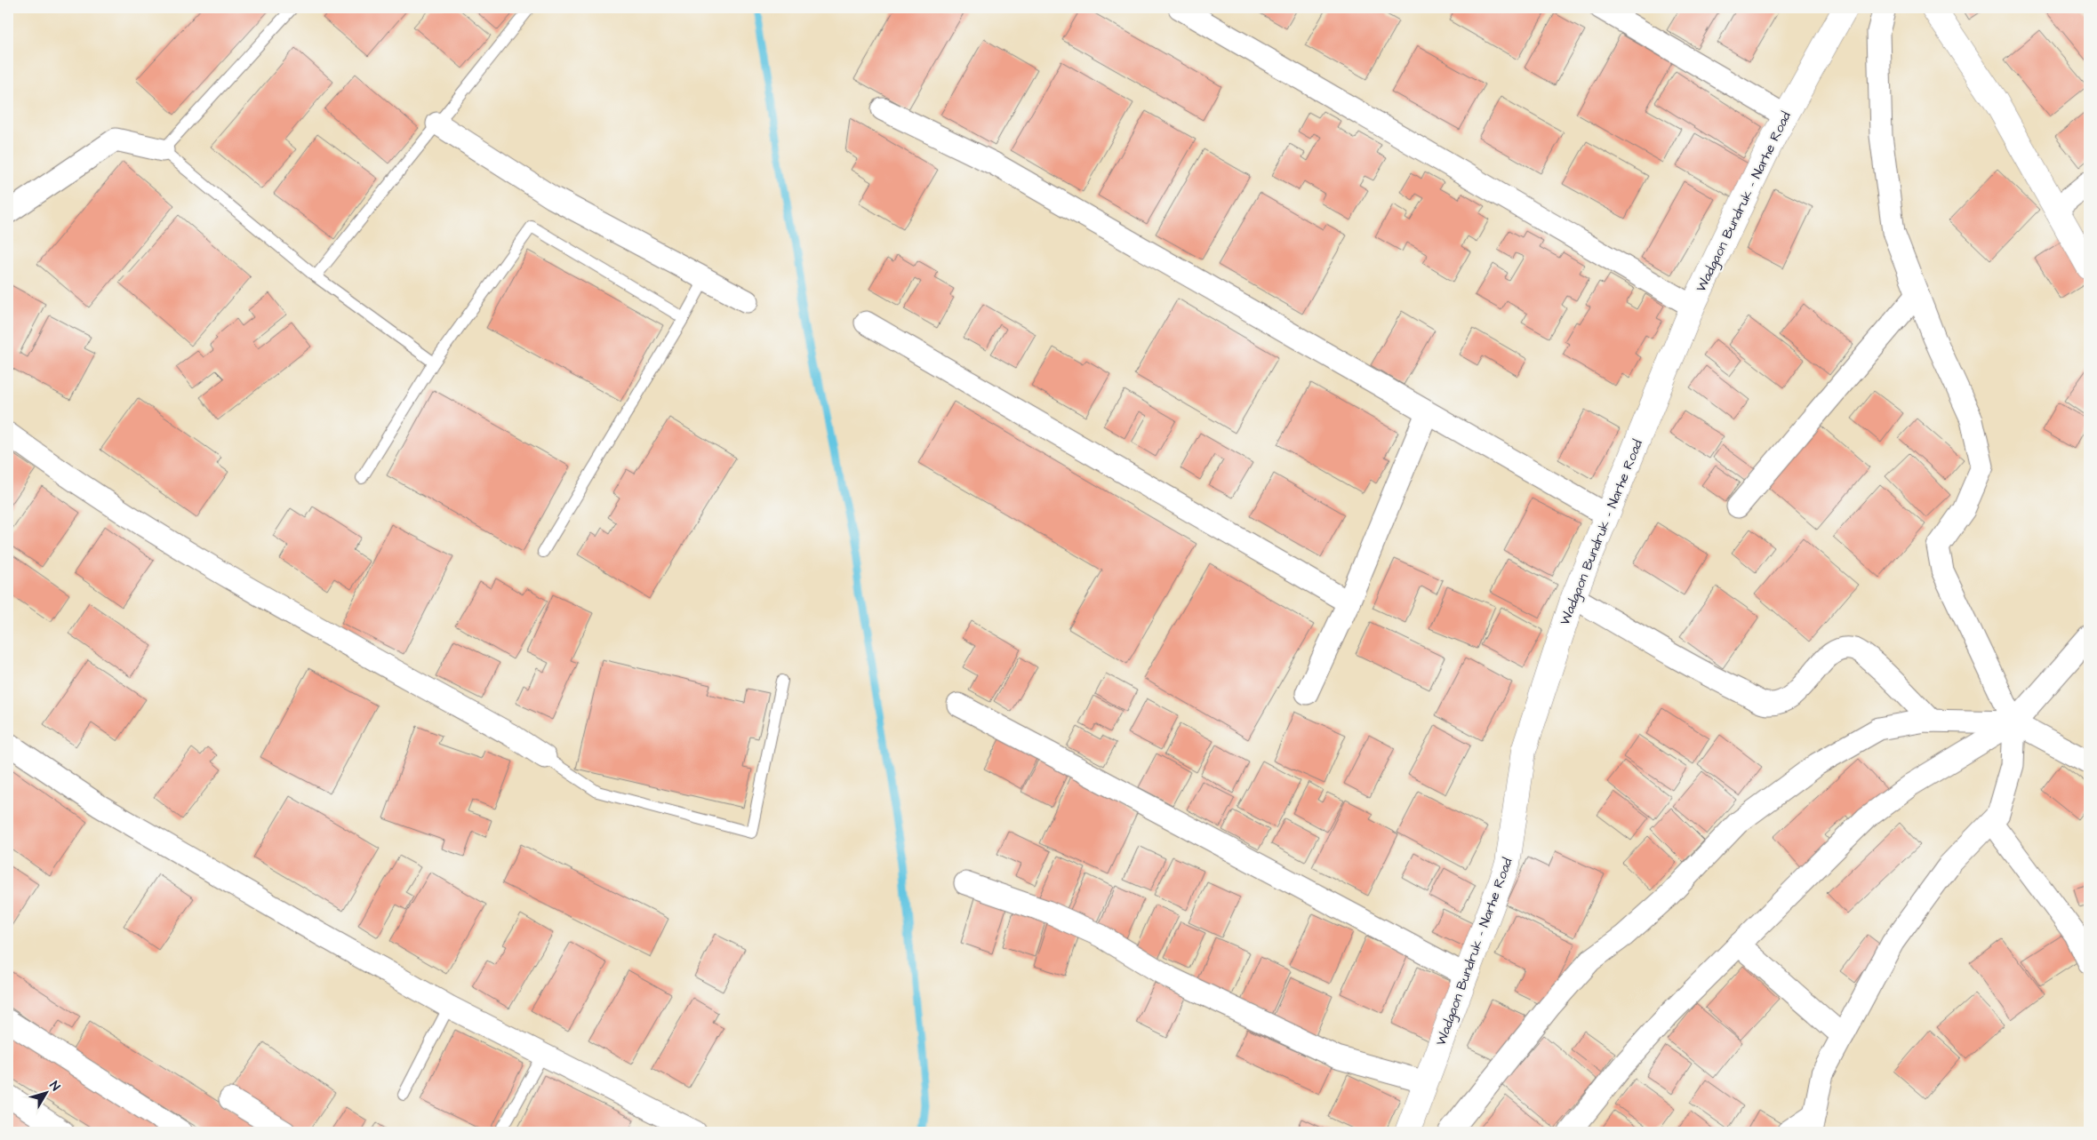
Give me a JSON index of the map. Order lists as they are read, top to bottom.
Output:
{
  "streets": {
    "street": ["Wadgaon Bundruk - Narhe Road"]
  },
  "north": "top right"
}
